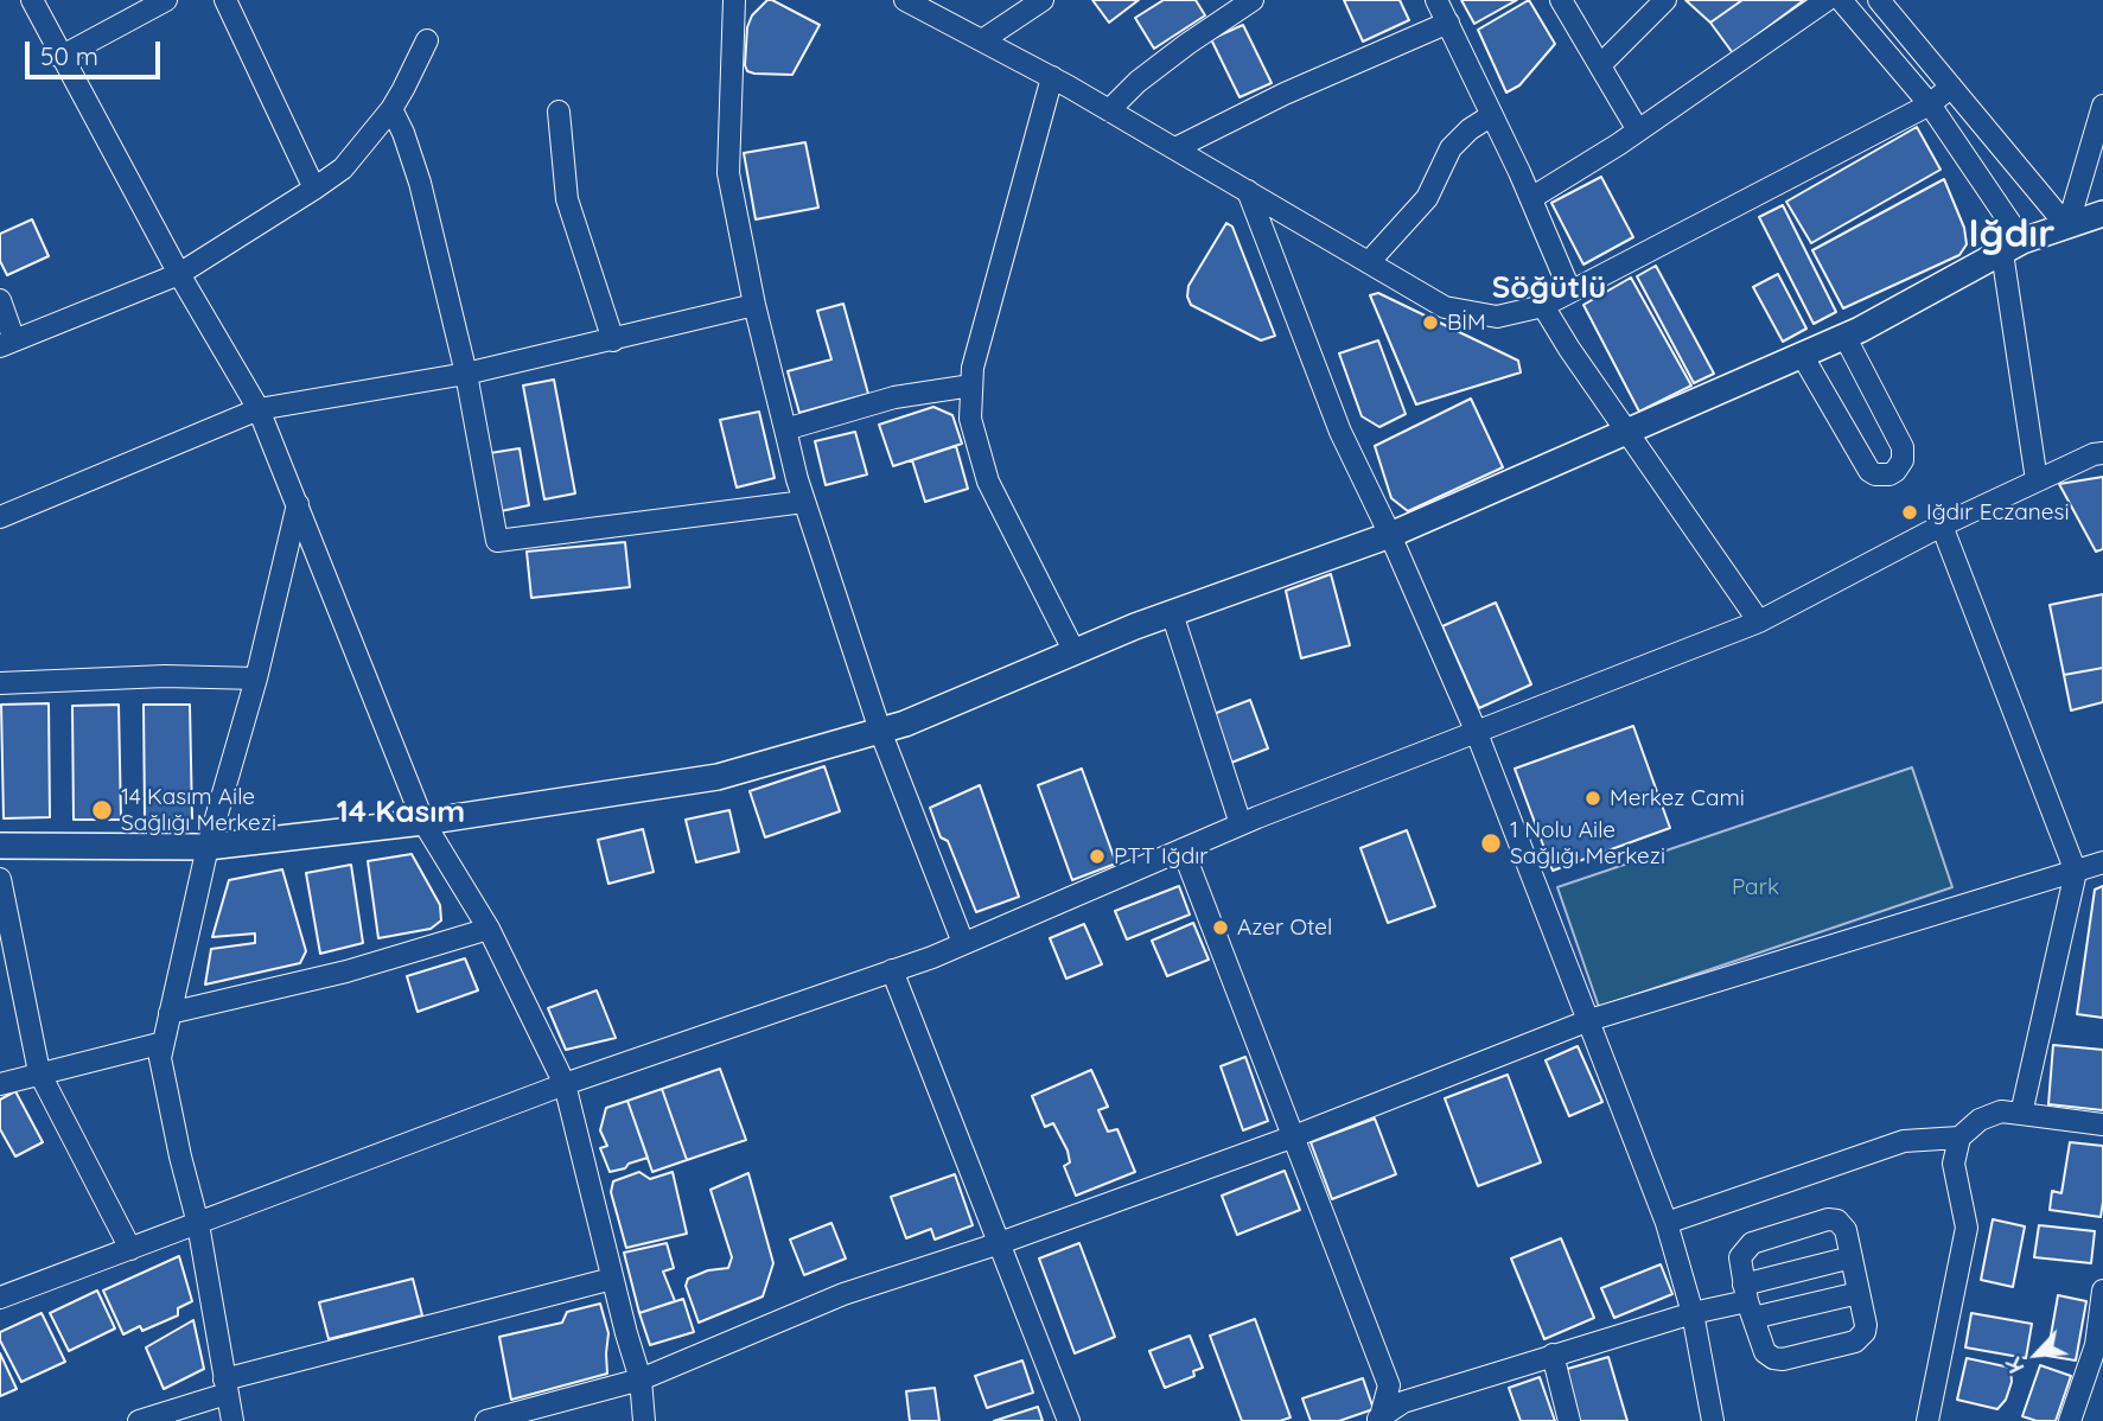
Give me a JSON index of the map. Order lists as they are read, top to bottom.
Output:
{
  "districts": ["Iğdır", "Söğütlü", "14 Kasım"],
  "parks": ["Park"],
  "places": [
    "BİM",
    "Iğdır Eczanesi",
    "Merkez Cami",
    "14 Kasım Aile Sağlığı Merkezi",
    "1 Nolu Aile Sağlığı Merkezi",
    "PTT Iğdır",
    "Azer Otel"
  ],
  "scale_bar": "50 m",
  "north": "bottom left"
}
